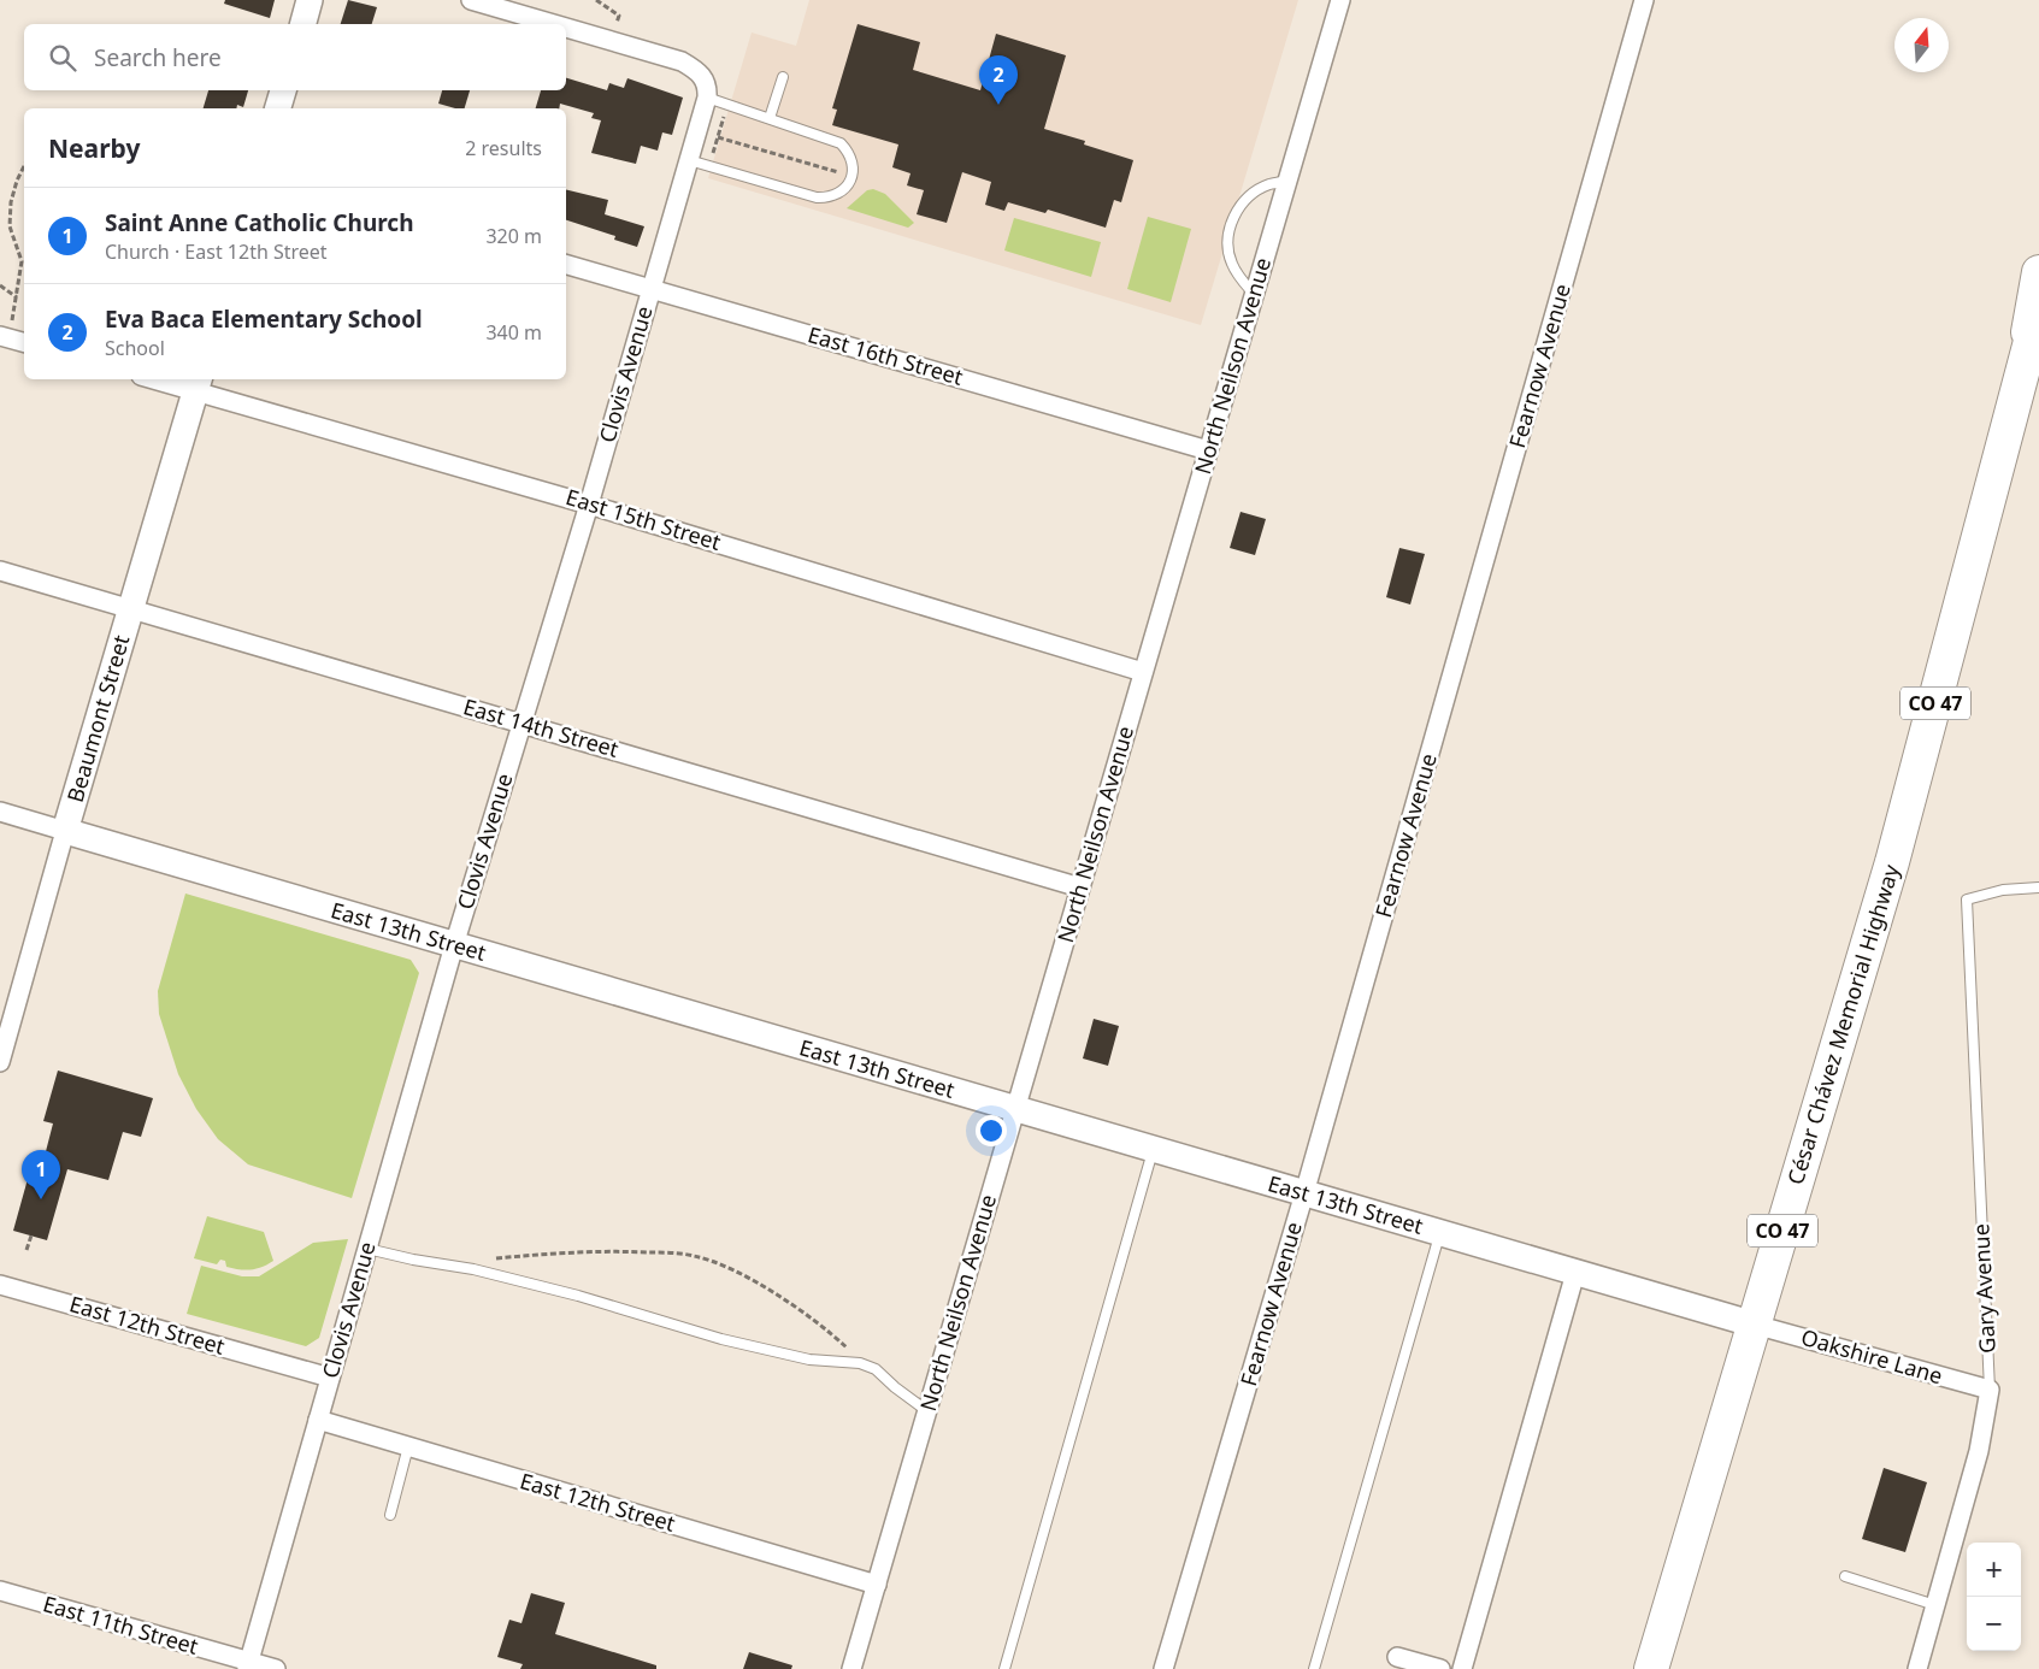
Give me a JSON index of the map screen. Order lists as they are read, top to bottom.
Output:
{
  "streets": {
    "highway": ["CO 47", "César Chávez Memorial Highway"],
    "street": [
      "East 16th Street",
      "North Neilson Avenue",
      "Fearnow Avenue",
      "Clovis Avenue",
      "East 15th Street",
      "Beaumont Street",
      "East 14th Street",
      "East 13th Street",
      "Gary Avenue",
      "East 12th Street",
      "Oakshire Lane",
      "East 11th Street"
    ]
  },
  "crossings": [
    ["East 16th Street", "North Neilson Avenue"],
    ["East 16th Street", "Clovis Avenue"],
    ["North Neilson Avenue", "East 15th Street"],
    ["North Neilson Avenue", "East 14th Street"],
    ["North Neilson Avenue", "East 13th Street"],
    ["North Neilson Avenue", "East 12th Street"],
    ["Fearnow Avenue", "East 13th Street"],
    ["Clovis Avenue", "East 15th Street"],
    ["Clovis Avenue", "East 14th Street"],
    ["Clovis Avenue", "East 13th Street"],
    ["Clovis Avenue", "East 12th Street"],
    ["Clovis Avenue", "East 11th Street"],
    ["East 15th Street", "Beaumont Street"],
    ["Beaumont Street", "East 14th Street"],
    ["Beaumont Street", "East 13th Street"],
    ["East 13th Street", "César Chávez Memorial Highway"],
    ["East 13th Street", "Oakshire Lane"],
    ["César Chávez Memorial Highway", "Oakshire Lane"],
    ["Gary Avenue", "Oakshire Lane"]
  ],
  "north": "top",
  "page": {
    "search": "Search here",
    "pins": ["2", "1"],
    "heading": ["Nearby", "2 results"],
    "list": [
      {
        "mark": "1",
        "name": "Saint Anne Catholic Church",
        "note": "Church · East 12th Street",
        "value": "320 m"
      },
      {
        "mark": "2",
        "name": "Eva Baca Elementary School",
        "note": "School",
        "value": "340 m"
      }
    ],
    "map_buttons": ["+", "−"]
  }
}
